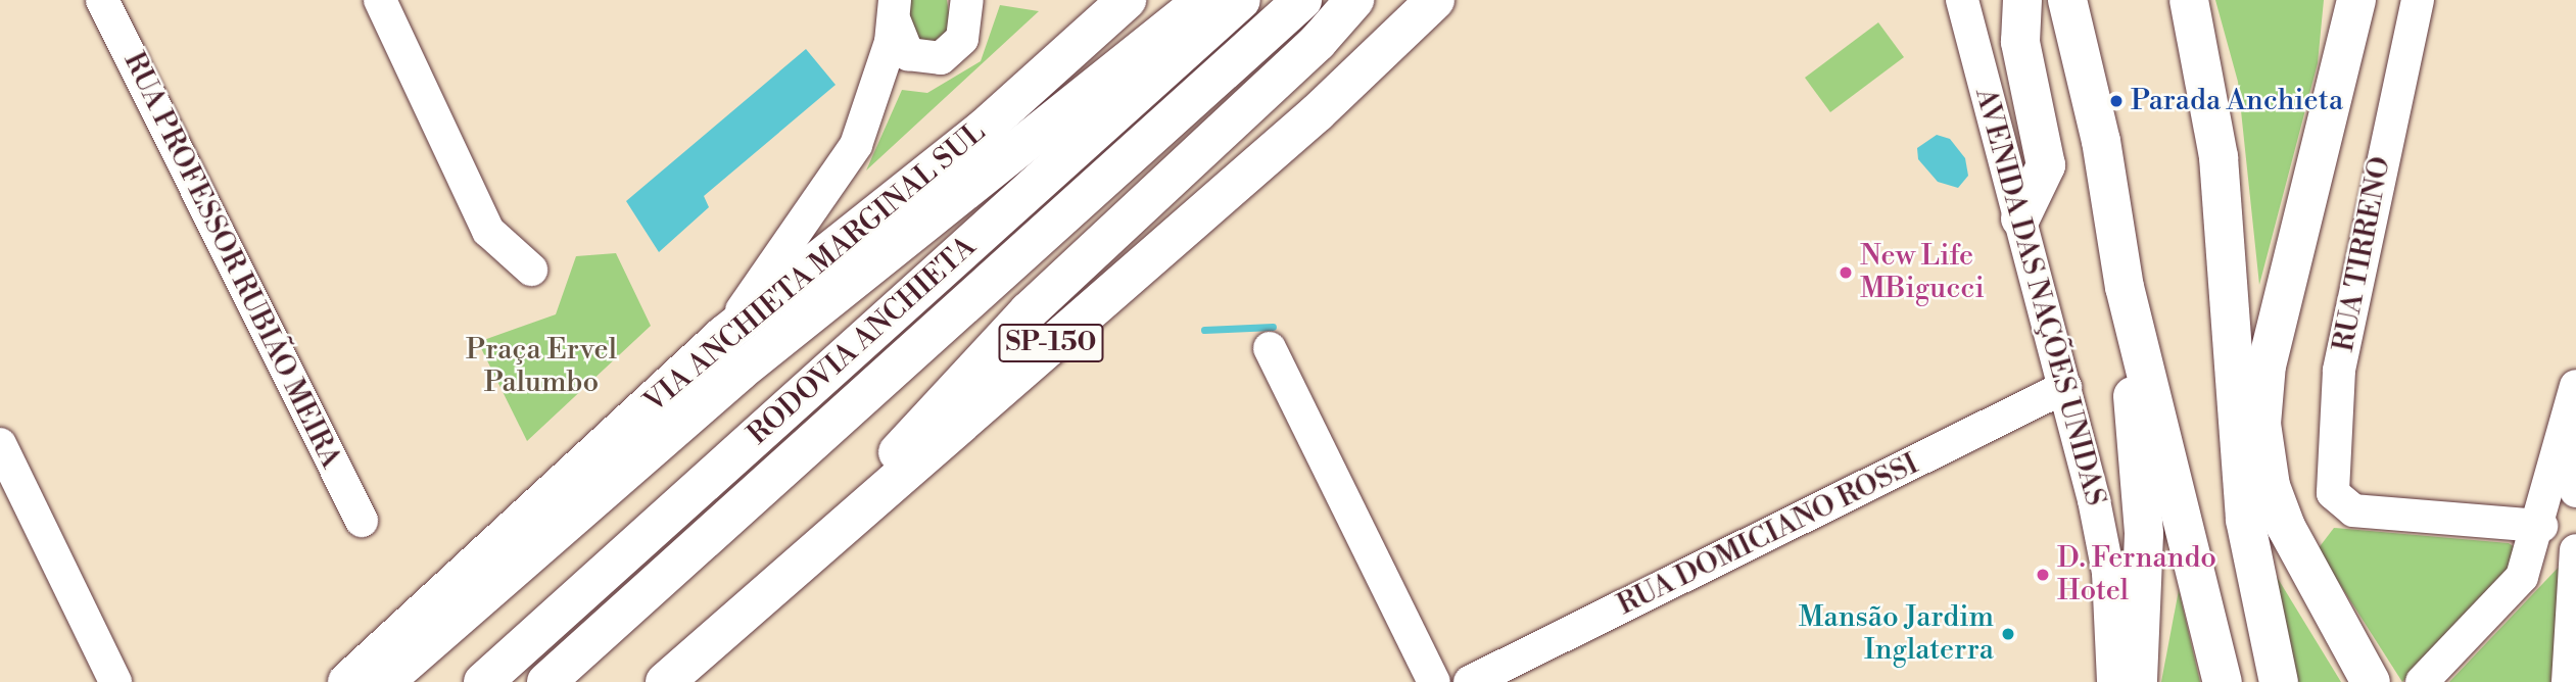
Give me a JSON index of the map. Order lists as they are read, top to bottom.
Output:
{
  "streets": {
    "main road": [
      "VIA ANCHIETA MARGINAL SUL",
      "AVENIDA DAS NAÇÕES UNIDAS",
      "RODOVIA ANCHIETA",
      "SP-150"
    ],
    "street": ["RUA TIRRENO", "RUA PROFESSOR RUBIÃO MEIRA", "RUA DOMICIANO ROSSI"]
  },
  "crossings": [
    ["AVENIDA DAS NAÇÕES UNIDAS", "RUA DOMICIANO ROSSI"]
  ],
  "parks": ["Praça Ervel Palumbo"],
  "places": [
    "Parada Anchieta",
    "New Life MBigucci",
    "D. Fernando Hotel",
    "Mansão Jardim Inglaterra"
  ]
}
